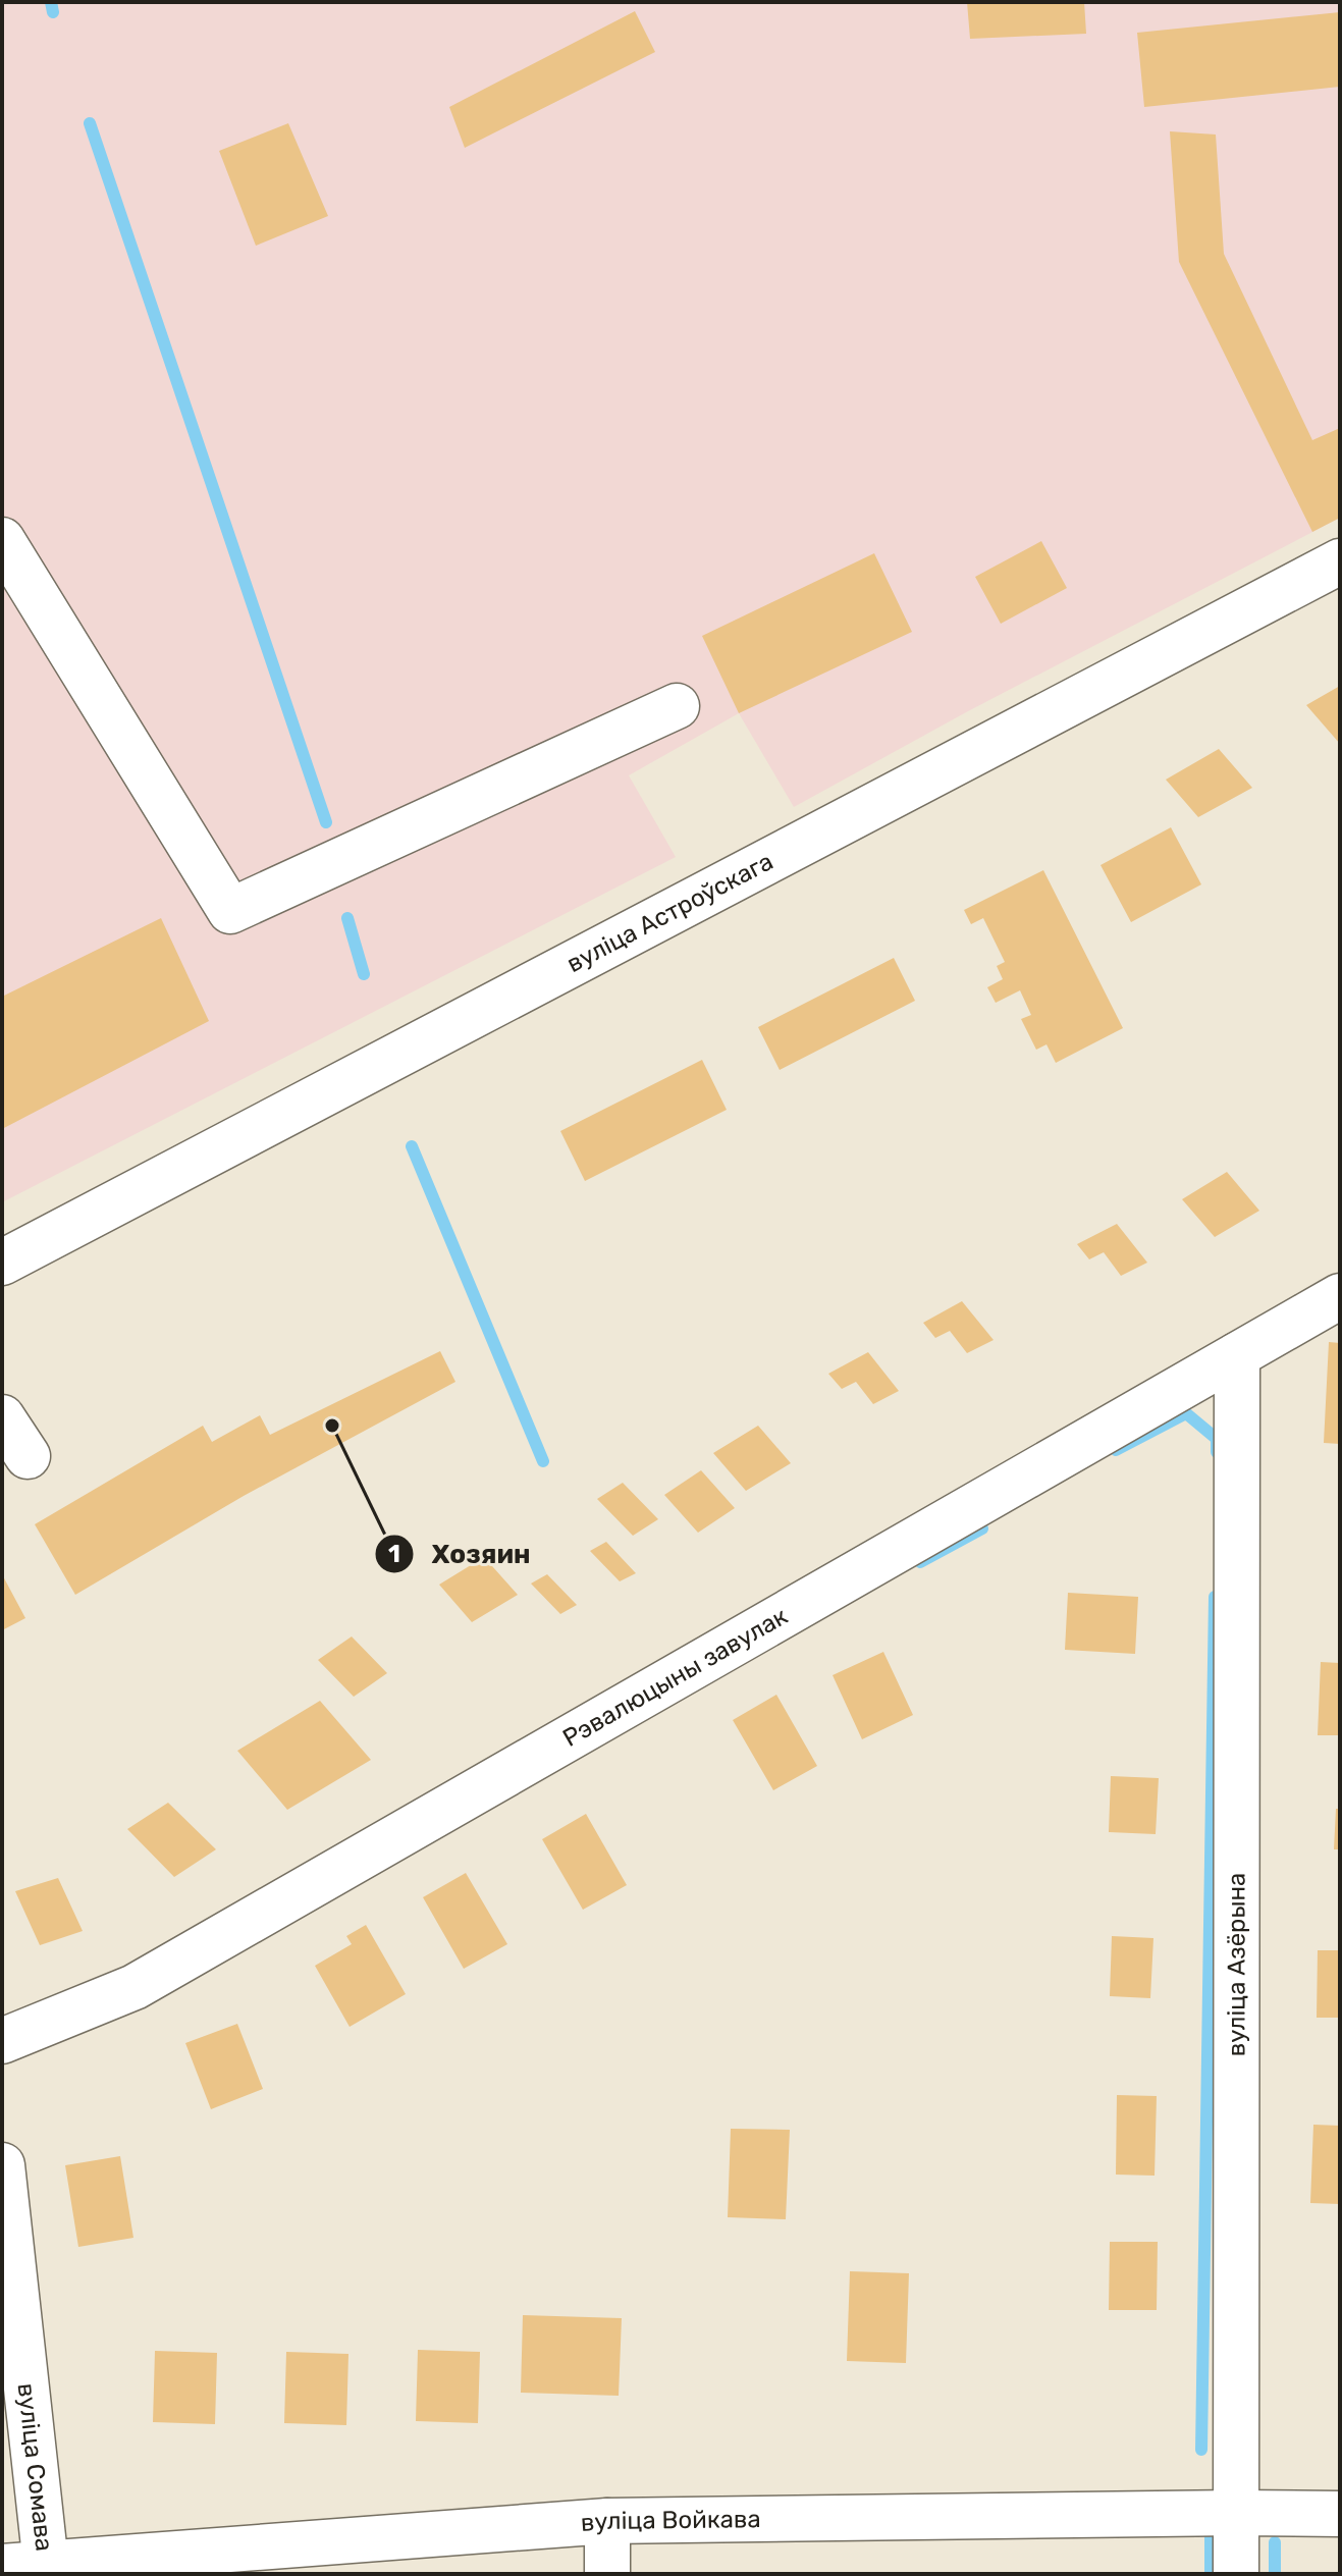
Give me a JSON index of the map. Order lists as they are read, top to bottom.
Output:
{
  "streets": {
    "street": [
      "вуліца Астроўскага",
      "Рэвалюцыны завулак",
      "вуліца Азёрына",
      "вуліца Сомава",
      "вуліца Войкава"
    ]
  },
  "crossings": [
    ["Рэвалюцыны завулак", "вуліца Азёрына"],
    ["вуліца Азёрына", "вуліца Войкава"],
    ["вуліца Сомава", "вуліца Войкава"]
  ],
  "places": ["Хозяин"]
}
